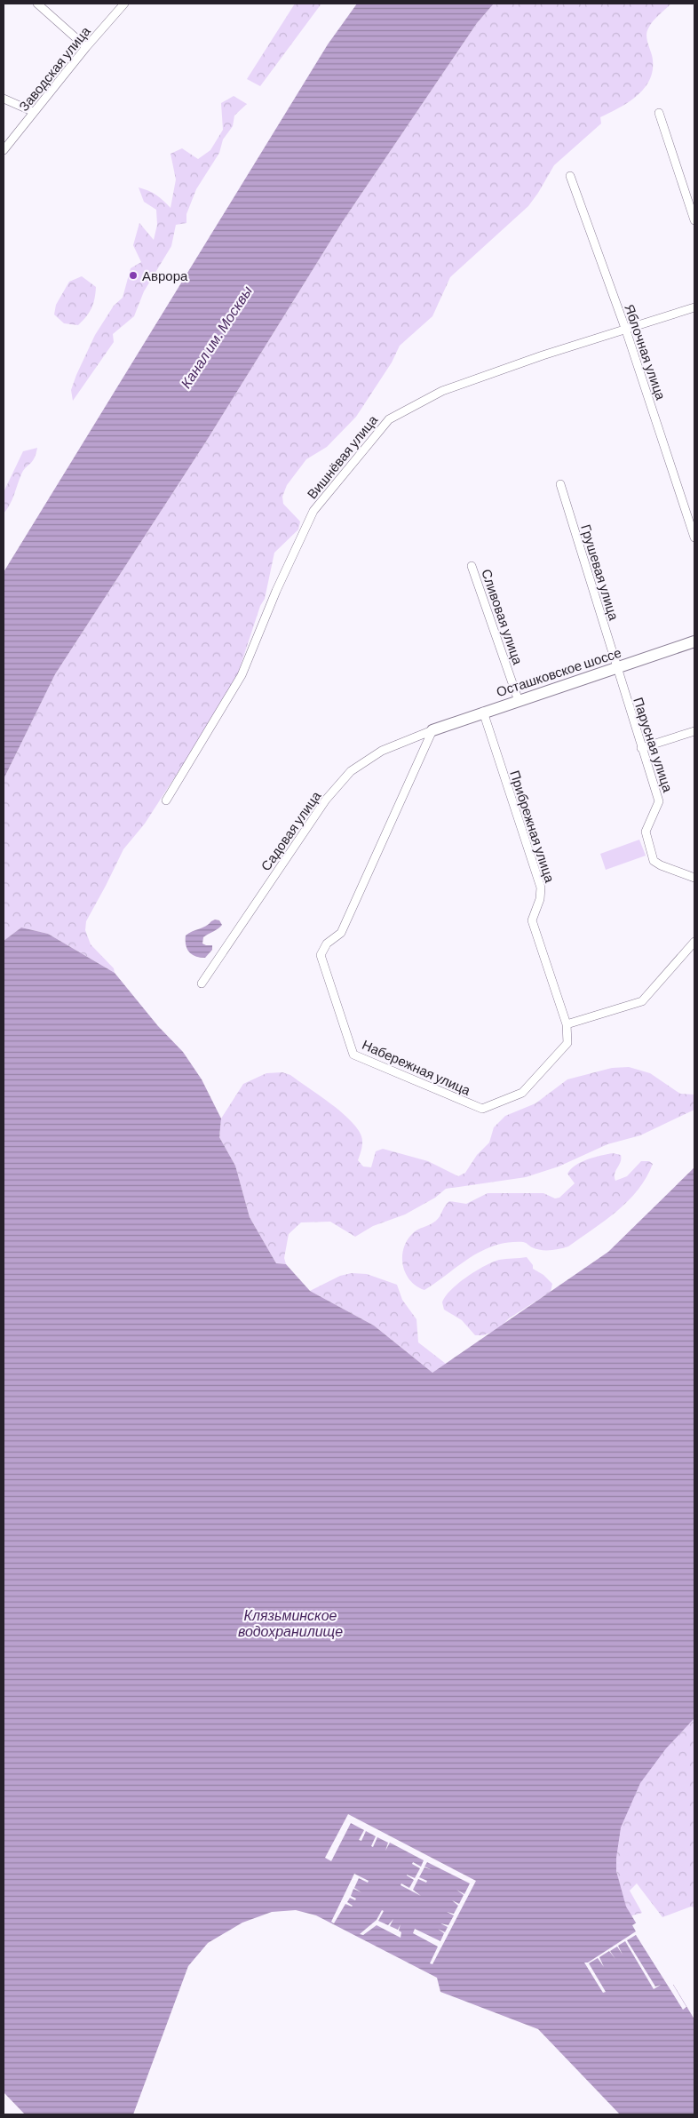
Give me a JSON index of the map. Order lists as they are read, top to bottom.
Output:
{
  "streets": {
    "street": [
      "Заводская улица",
      "Яблочная улица",
      "Вишнёвая улица",
      "Грушевая улица",
      "Сливовая улица",
      "Осташковское шоссе",
      "Парусная улица",
      "Прибрежная улица",
      "Садовая улица",
      "Набережная улица"
    ]
  },
  "crossings": [
    ["Яблочная улица", "Вишнёвая улица"],
    ["Грушевая улица", "Осташковское шоссе"],
    ["Грушевая улица", "Парусная улица"],
    ["Сливовая улица", "Осташковское шоссе"],
    ["Осташковское шоссе", "Парусная улица"],
    ["Осташковское шоссе", "Прибрежная улица"],
    ["Осташковское шоссе", "Садовая улица"],
    ["Осташковское шоссе", "Набережная улица"],
    ["Прибрежная улица", "Набережная улица"],
    ["Садовая улица", "Набережная улица"]
  ],
  "water": ["Канал им. Москвы", "Клязьминское водохранилище"],
  "places": ["Аврора"]
}
